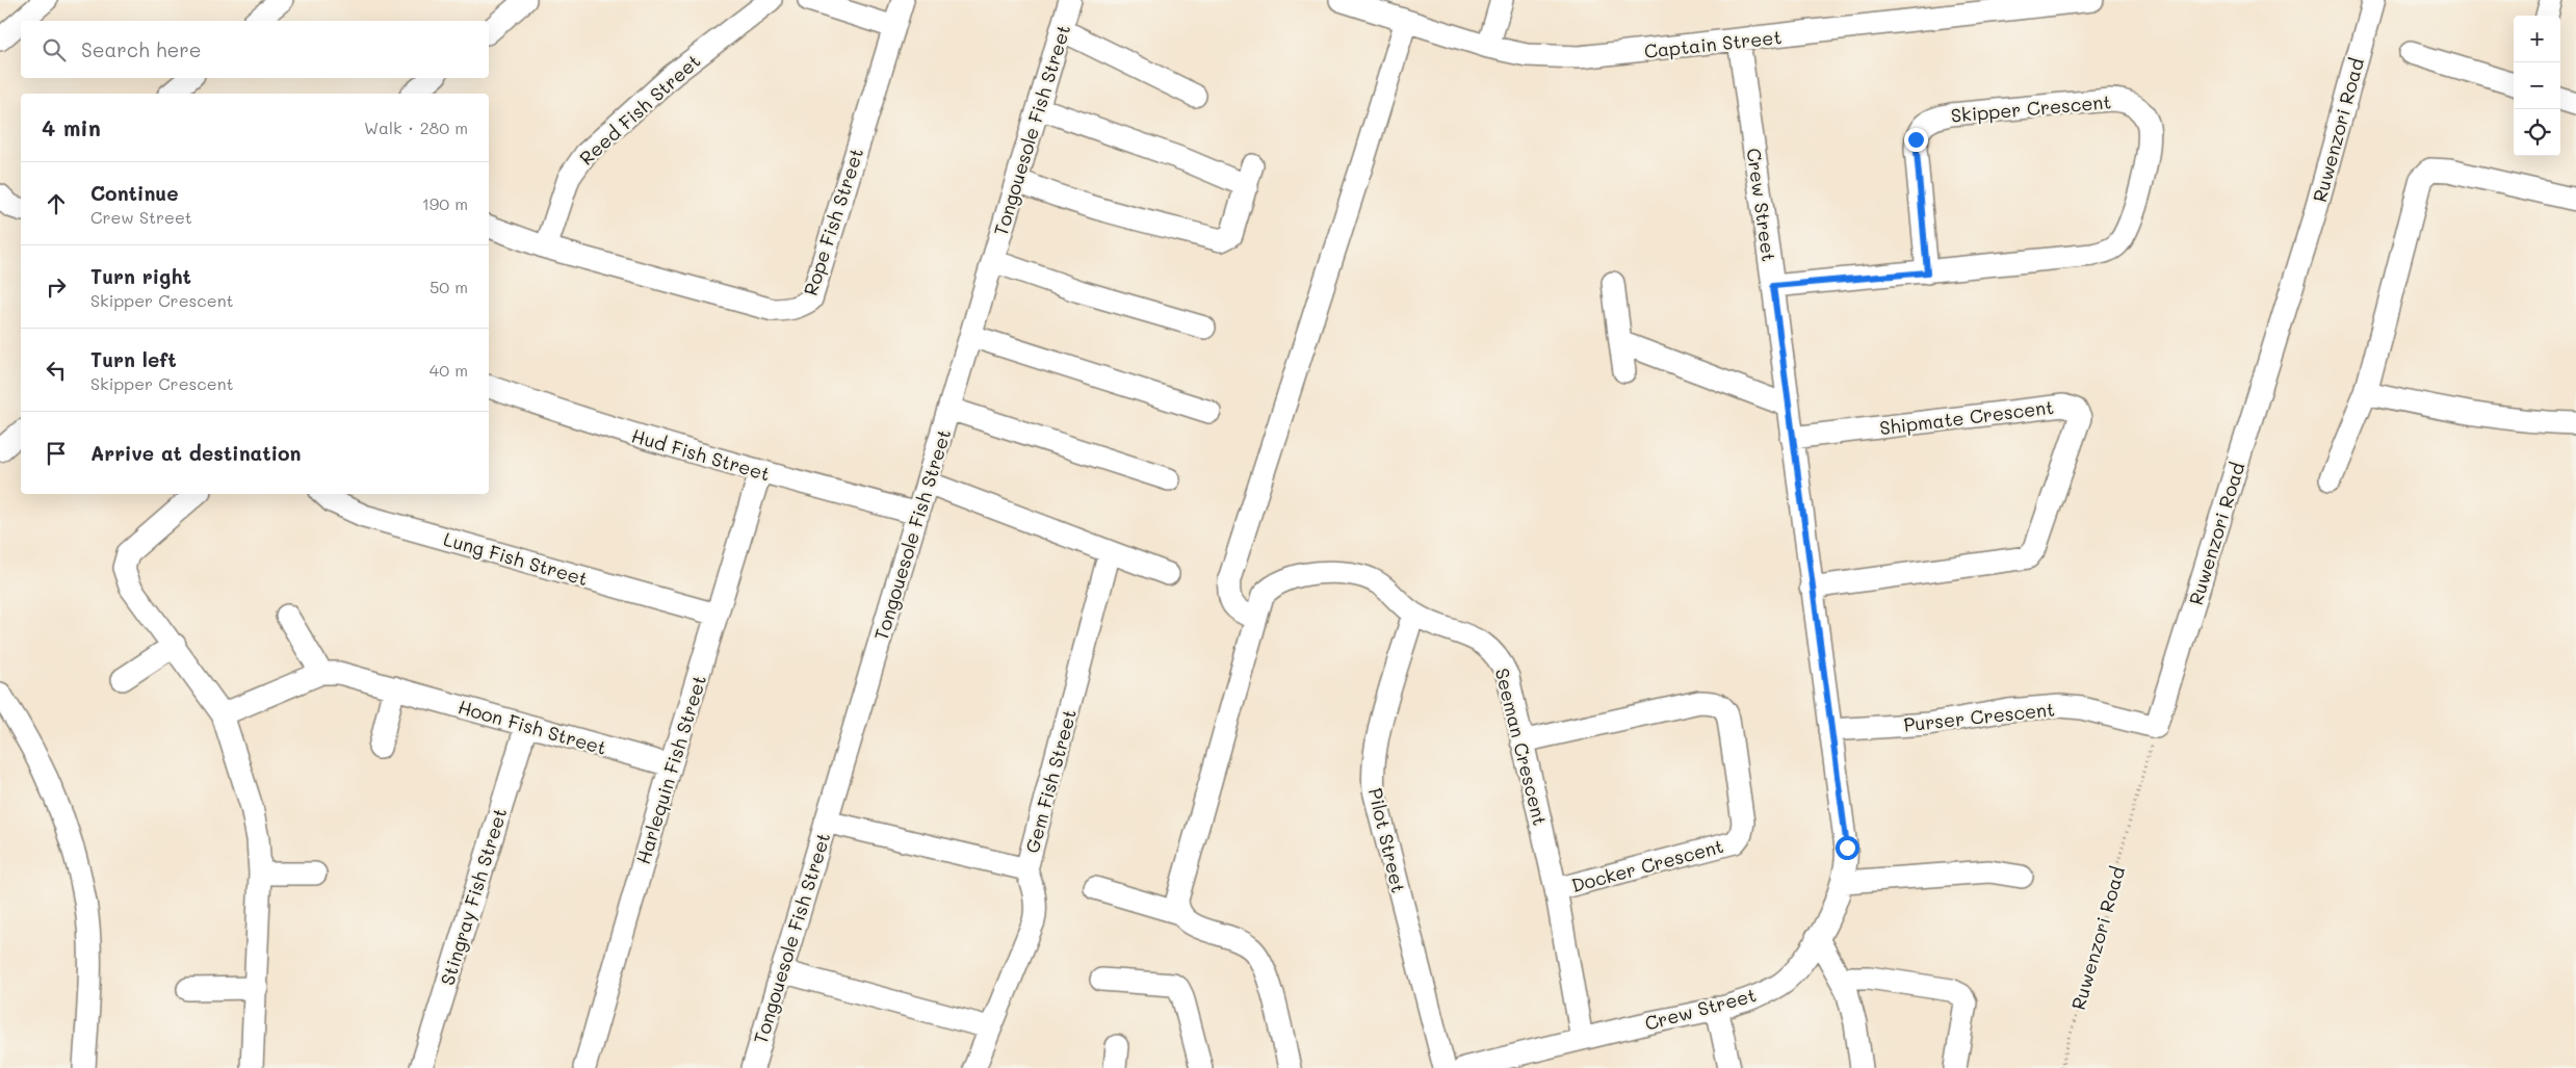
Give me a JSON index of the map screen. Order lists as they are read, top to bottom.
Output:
{
  "streets": {
    "street": [
      "Captain Street",
      "Skipper Crescent",
      "Reed Fish Street",
      "Tongouesole Fish Street",
      "Ruwenzori Road",
      "Crew Street",
      "Rope Fish Street",
      "Shipmate Crescent",
      "Hud Fish Street",
      "Lung Fish Street",
      "Purser Crescent",
      "Hoon Fish Street",
      "Seeman Crescent",
      "Harlequin Fish Street",
      "Gem Fish Street",
      "Pilot Street",
      "Docker Crescent",
      "Stingray Fish Street"
    ]
  },
  "crossings": [
    ["Captain Street", "Crew Street"],
    ["Skipper Crescent", "Crew Street"],
    ["Reed Fish Street", "Rope Fish Street"],
    ["Tongouesole Fish Street", "Hud Fish Street"],
    ["Tongouesole Fish Street", "Gem Fish Street"],
    ["Ruwenzori Road", "Purser Crescent"],
    ["Crew Street", "Shipmate Crescent"],
    ["Crew Street", "Purser Crescent"],
    ["Crew Street", "Seeman Crescent"],
    ["Hud Fish Street", "Harlequin Fish Street"],
    ["Lung Fish Street", "Harlequin Fish Street"],
    ["Hoon Fish Street", "Harlequin Fish Street"],
    ["Hoon Fish Street", "Stingray Fish Street"],
    ["Seeman Crescent", "Pilot Street"],
    ["Seeman Crescent", "Docker Crescent"]
  ],
  "page": {
    "map_buttons": ["+", "−"],
    "search": "Search here",
    "heading": ["4 min", "Walk · 280 m"],
    "list": [
      ["Continue", "Crew Street", "190 m"],
      ["Turn right", "Skipper Crescent", "50 m"],
      ["Turn left", "Skipper Crescent", "40 m"],
      "Arrive at destination"
    ]
  }
}
